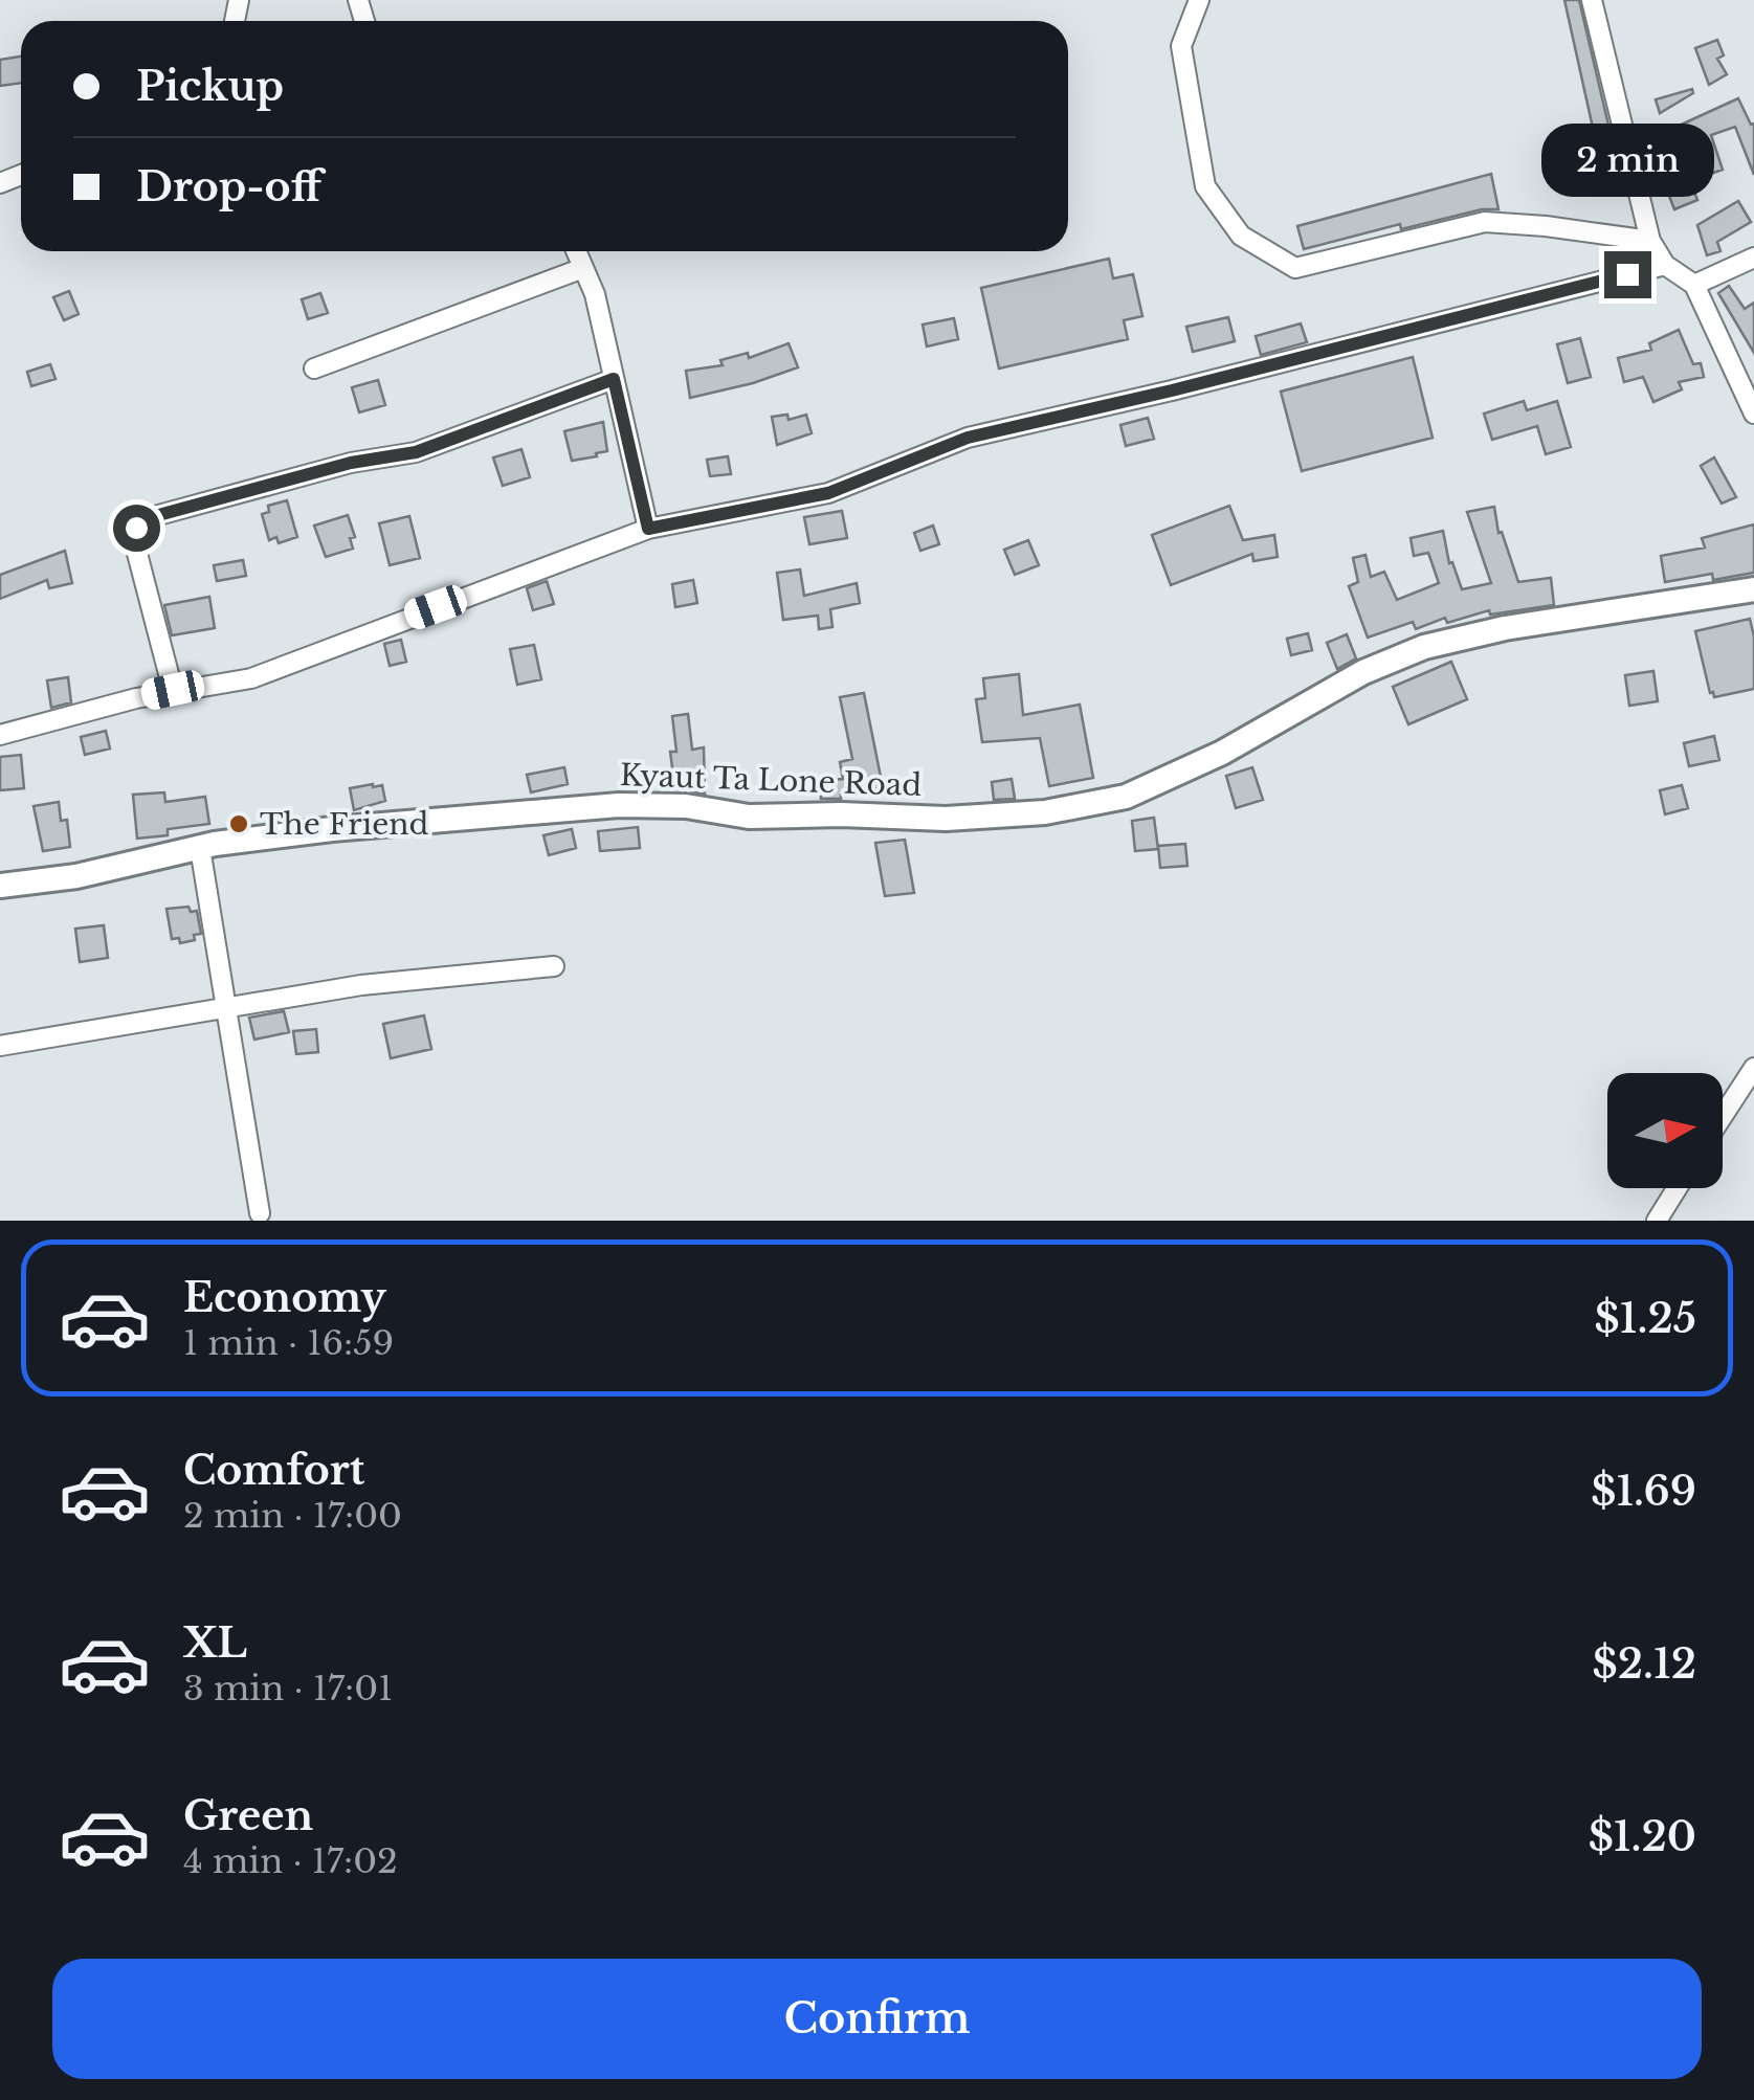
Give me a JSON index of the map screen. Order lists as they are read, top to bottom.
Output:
{
  "streets": {
    "main road": ["Kyaut Ta Lone Road"]
  },
  "places": ["The Friend"],
  "north": "right",
  "page": {
    "banner": ["Pickup", "Drop-off"],
    "bubble": "2 min",
    "list": [
      {
        "name": "Economy",
        "note": "1 min · 16:59",
        "value": "$1.25"
      },
      {
        "name": "Comfort",
        "note": "2 min · 17:00",
        "value": "$1.69"
      },
      {
        "name": "XL",
        "note": "3 min · 17:01",
        "value": "$2.12"
      },
      {
        "name": "Green",
        "note": "4 min · 17:02",
        "value": "$1.20"
      }
    ],
    "buttons": "Confirm"
  }
}
